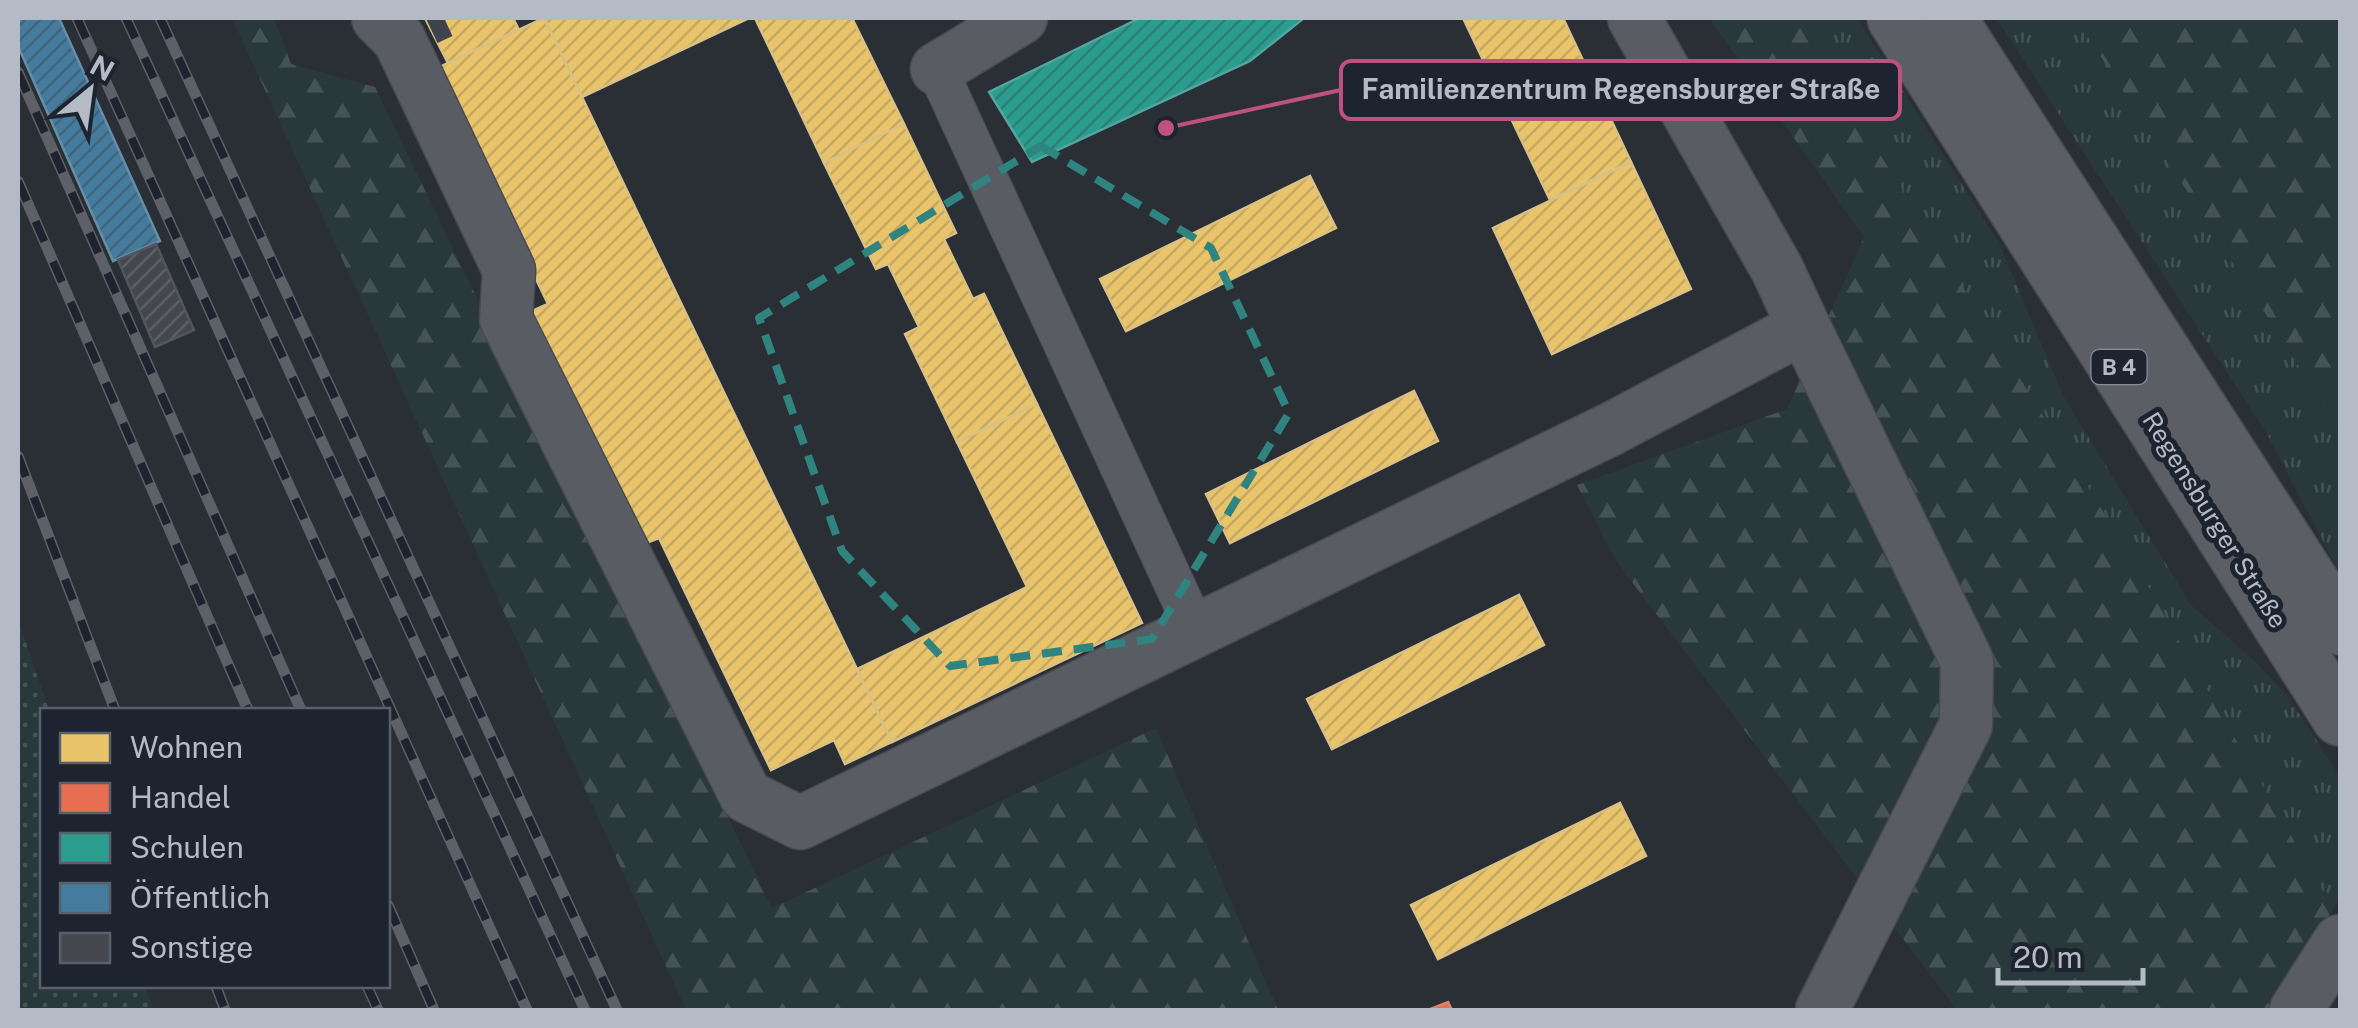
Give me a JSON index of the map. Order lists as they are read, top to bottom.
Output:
{
  "streets": {
    "main road": ["B 4", "Regensburger Straße"]
  },
  "places": ["Familienzentrum Regensburger Straße"],
  "legend": [
    "Wohnen",
    "Handel",
    "Schulen",
    "Öffentlich",
    "Sonstige"
  ],
  "scale_bar": "20 m",
  "north": "top right"
}
